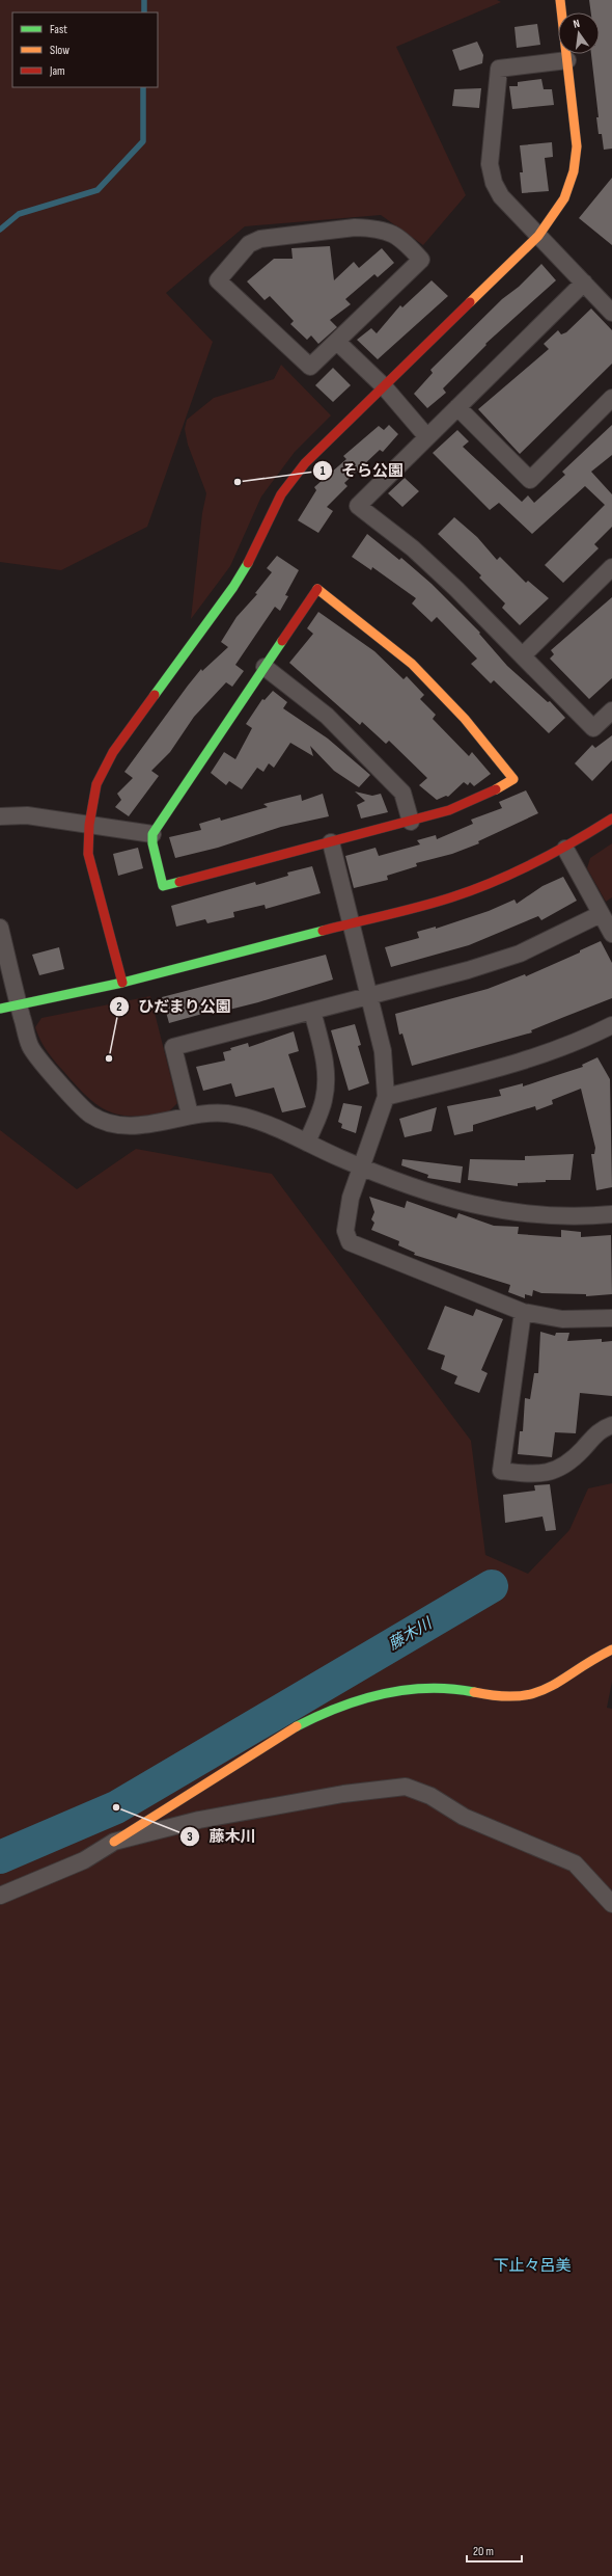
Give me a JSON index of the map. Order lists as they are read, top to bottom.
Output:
{
  "districts": ["下止々呂美"],
  "water": ["藤木川"],
  "places": ["そら公園", "ひだまり公園", "藤木川"],
  "legend": ["Fast", "Slow", "Jam"],
  "scale_bar": "20 m",
  "north": "top"
}
